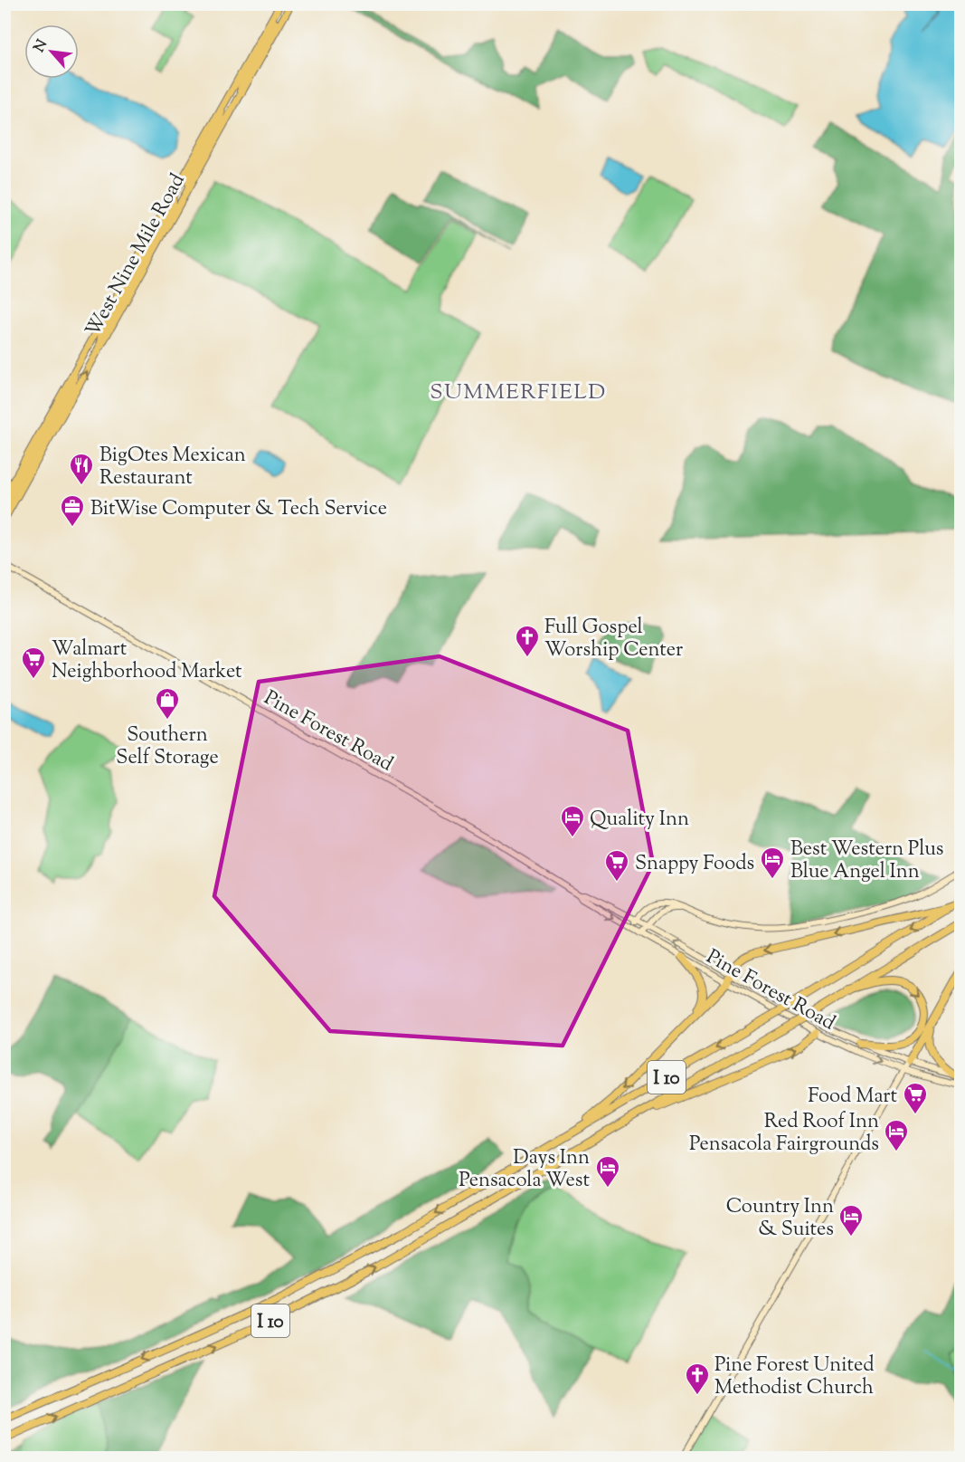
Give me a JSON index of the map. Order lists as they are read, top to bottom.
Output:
{
  "streets": {
    "highway": ["I 10"],
    "main road": ["West Nine Mile Road", "Pine Forest Road"]
  },
  "districts": ["SUMMERFIELD"],
  "places": {
    "restaurant": ["BigOtes Mexican Restaurant"],
    "office": ["BitWise Computer & Tech Service"],
    "church": ["Full Gospel Worship Center", "Pine Forest United Methodist Church"],
    "supermarket": ["Walmart Neighborhood Market", "Snappy Foods", "Food Mart"],
    "shop": ["Southern Self Storage"],
    "hotel": [
      "Quality Inn",
      "Best Western Plus Blue Angel Inn",
      "Red Roof Inn Pensacola Fairgrounds",
      "Days Inn Pensacola West",
      "Country Inn & Suites"
    ]
  },
  "north": "top left"
}
